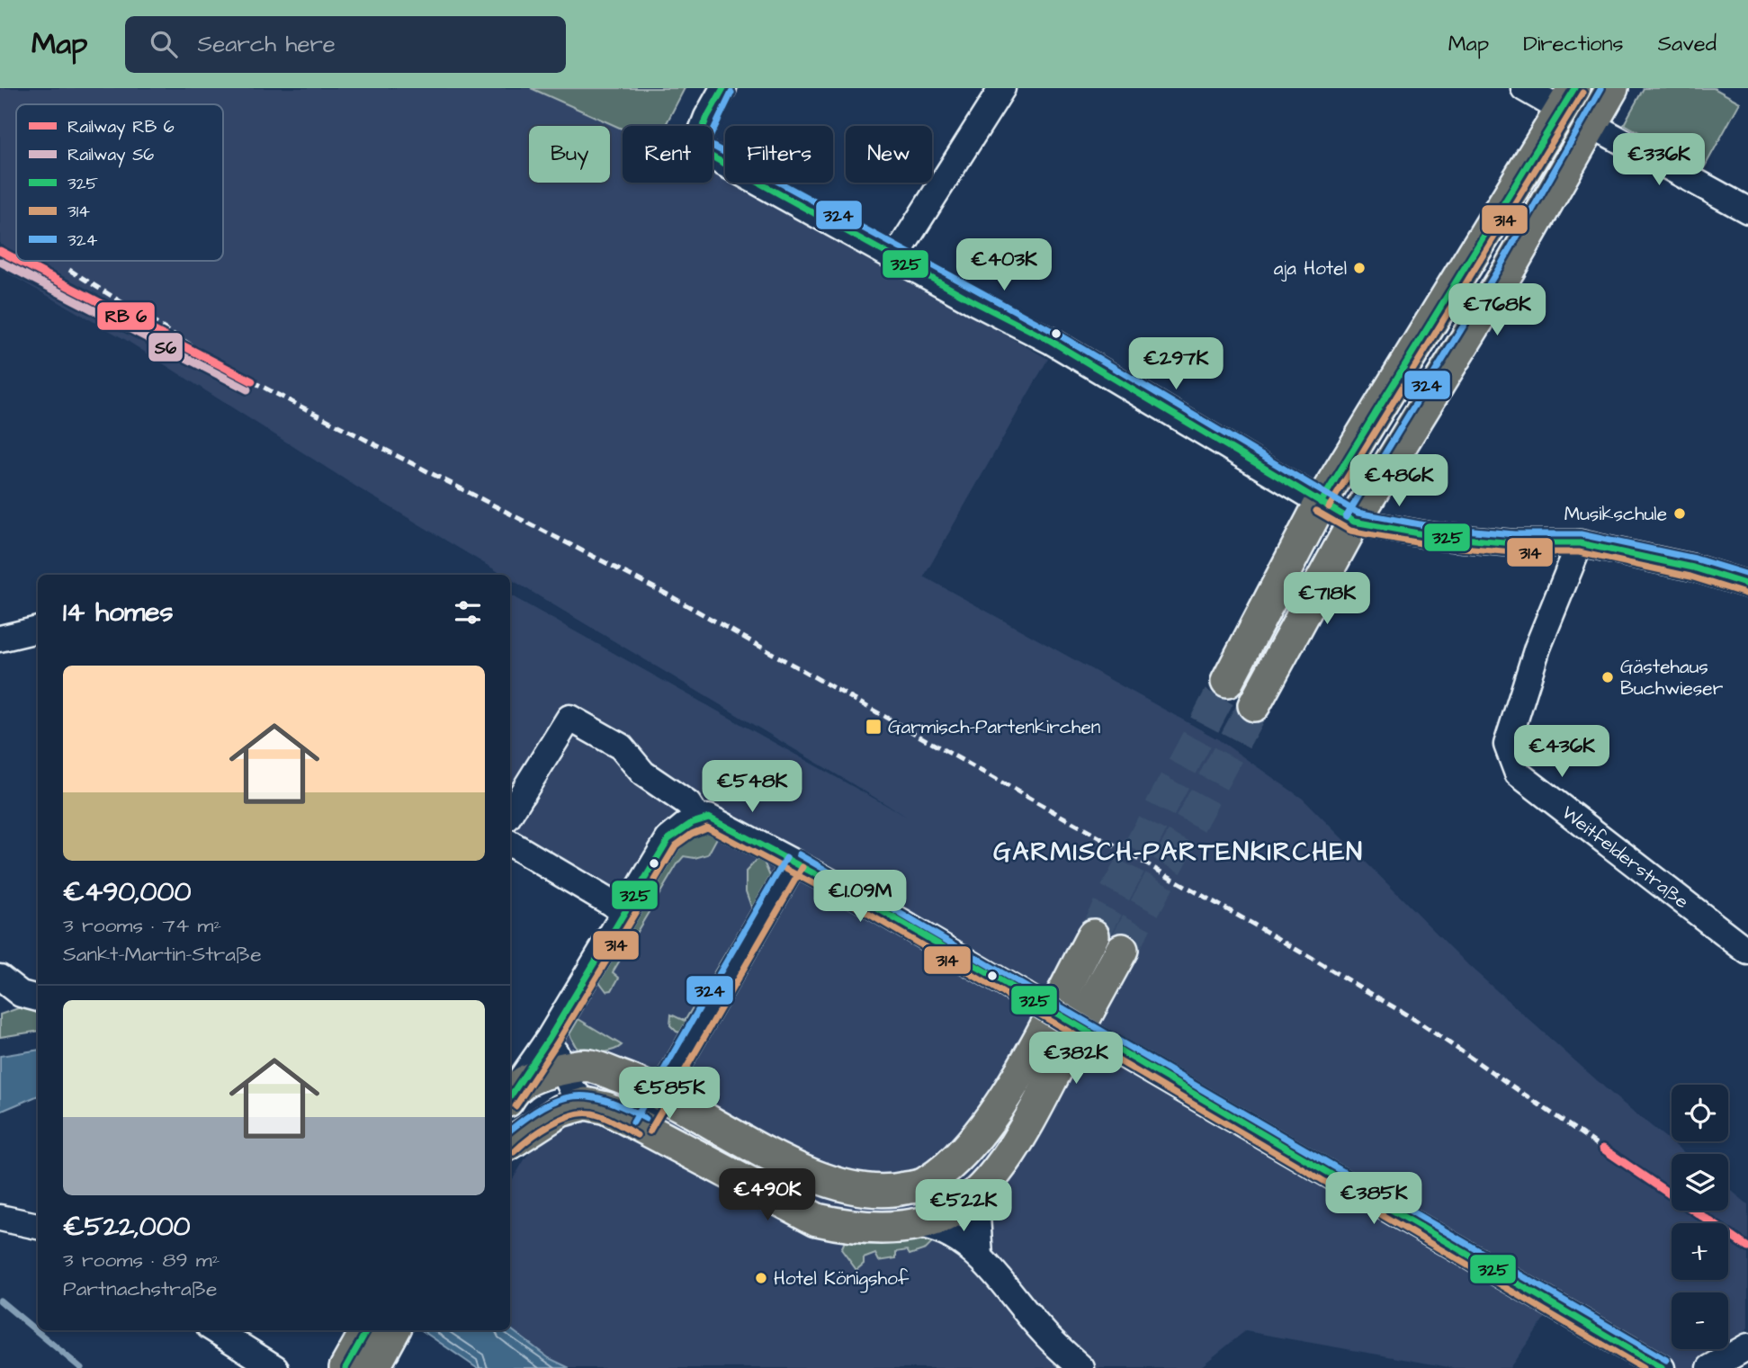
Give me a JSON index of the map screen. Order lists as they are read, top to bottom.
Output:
{
  "streets": {
    "street": ["Weitfelderstraße"]
  },
  "districts": ["GARMISCH-PARTENKIRCHEN"],
  "places": {
    "other": [
      "aja Hotel",
      "Musikschule",
      "Gästehaus Buchwieser",
      "Hotel Königshof"
    ],
    "transit": ["Garmisch-Partenkirchen"]
  },
  "lines": [
    "transit line 325",
    "transit line 324",
    "transit line 314",
    "rail line S6"
  ],
  "legend": [
    "Railway RB 6",
    "Railway S6",
    "325",
    "314",
    "324"
  ],
  "page": {
    "header": "Map",
    "search": "Search here",
    "nav": ["Map", "Directions", "Saved"],
    "chip": [
      "Buy",
      "Rent",
      "Filters",
      "New"
    ],
    "price": [
      "€336K",
      "€403K",
      "€768K",
      "€297K",
      "€486K",
      "€718K",
      "€436K",
      "€548K",
      "€1.09M",
      "€382K",
      "€585K",
      "€490K",
      "€385K",
      "€522K"
    ],
    "heading": "14 homes",
    "list": [
      {
        "name": "€490,000",
        "note": "3 rooms · 74 m² · Sankt-Martin-Straße"
      },
      {
        "name": "€522,000",
        "note": "3 rooms · 89 m² · Partnachstraße"
      }
    ],
    "map_buttons": ["+", "−"]
  }
}
